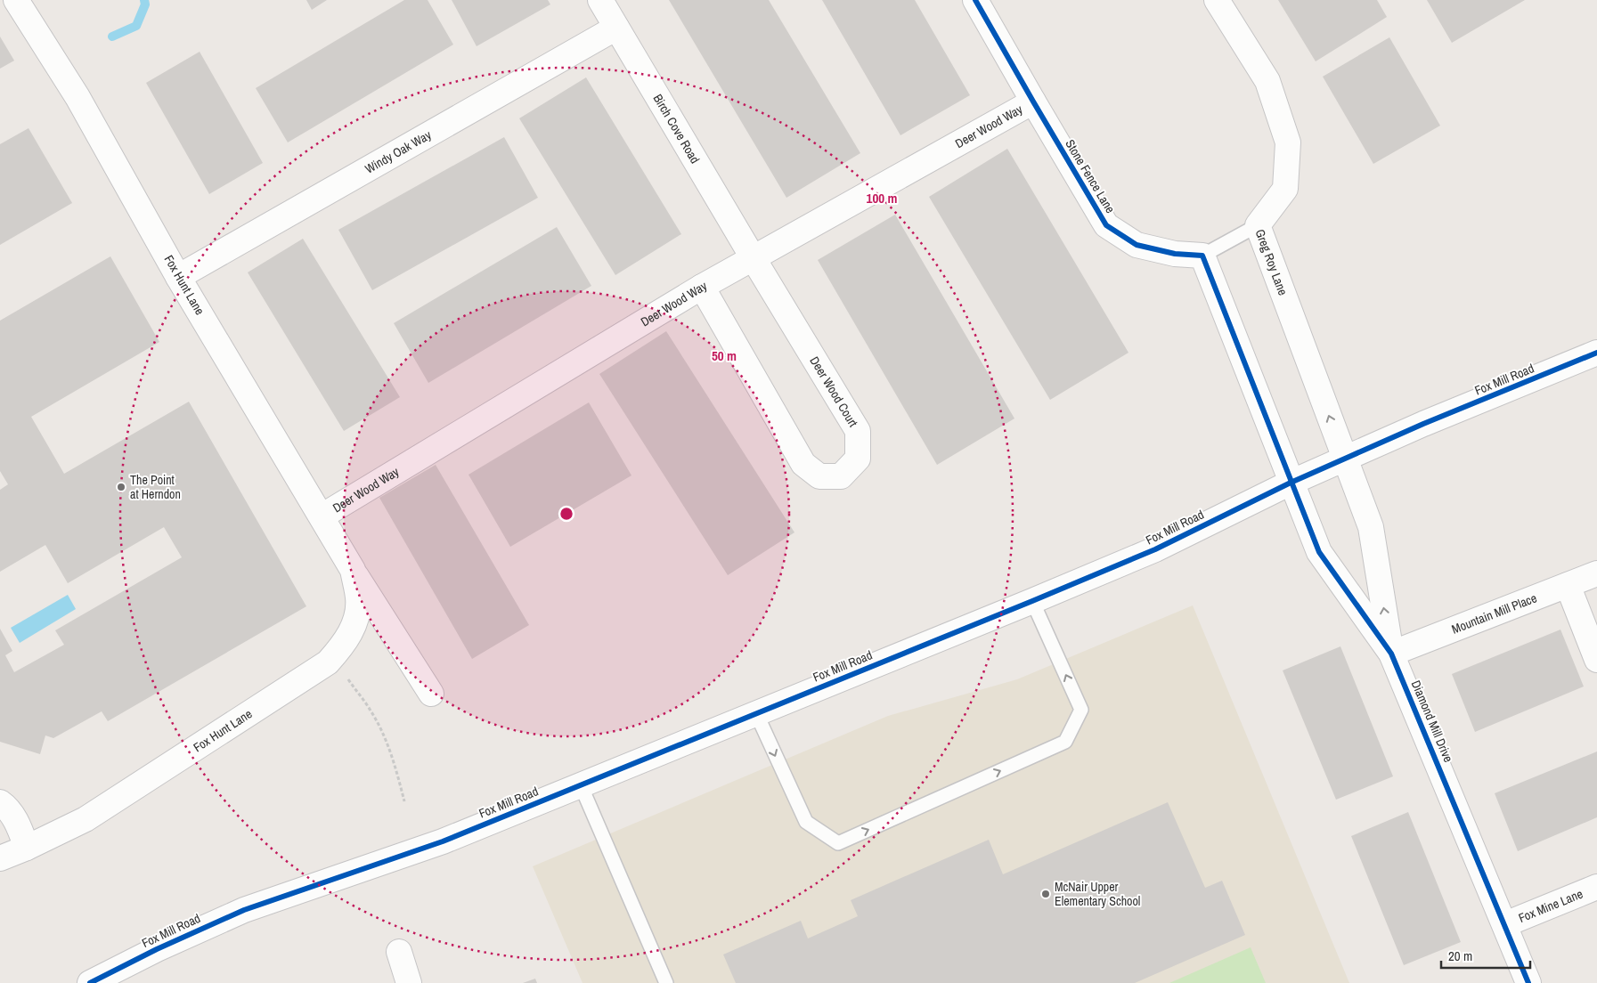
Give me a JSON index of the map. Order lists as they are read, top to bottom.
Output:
{
  "streets": {
    "street": [
      "Deer Wood Way",
      "Birch Cove Road",
      "Windy Oak Way",
      "Stone Fence Lane",
      "Greg Roy Lane",
      "Fox Hunt Lane",
      "Fox Mill Road",
      "Deer Wood Court",
      "Mountain Mill Place",
      "Diamond Mill Drive",
      "Fox Mine Lane"
    ]
  },
  "crossings": [
    ["Deer Wood Way", "Birch Cove Road"],
    ["Deer Wood Way", "Stone Fence Lane"],
    ["Deer Wood Way", "Fox Hunt Lane"],
    ["Deer Wood Way", "Deer Wood Court"],
    ["Birch Cove Road", "Windy Oak Way"],
    ["Birch Cove Road", "Deer Wood Court"],
    ["Windy Oak Way", "Fox Hunt Lane"],
    ["Greg Roy Lane", "Fox Mill Road"],
    ["Greg Roy Lane", "Diamond Mill Drive"],
    ["Fox Mill Road", "Diamond Mill Drive"],
    ["Mountain Mill Place", "Diamond Mill Drive"],
    ["Diamond Mill Drive", "Fox Mine Lane"]
  ],
  "places": ["The Point at Herndon", "McNair Upper Elementary School"],
  "scale_bar": "20 m",
  "rings": ["100 m", "50 m"]
}
